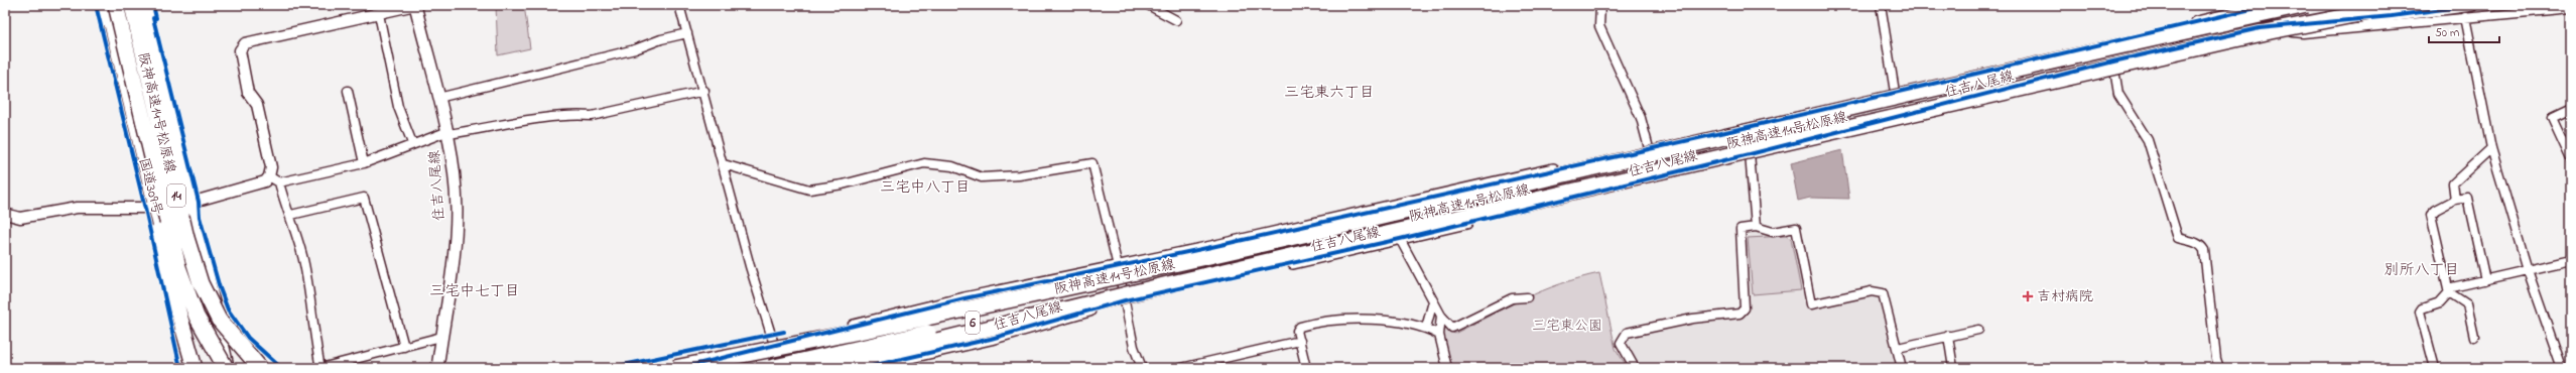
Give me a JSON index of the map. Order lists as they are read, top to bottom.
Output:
{
  "streets": {
    "highway": [
      "阪神高速14号松原線",
      "国道309号",
      "14",
      "6"
    ],
    "main road": ["住吉八尾線"]
  },
  "crossings": [
    ["阪神高速14号松原線", "6"]
  ],
  "districts": [
    "三宅東六丁目",
    "三宅中八丁目",
    "別所八丁目",
    "三宅中七丁目"
  ],
  "parks": ["三宅東公園"],
  "places": {
    "health": ["吉村病院"]
  },
  "scale_bar": "50 m"
}
